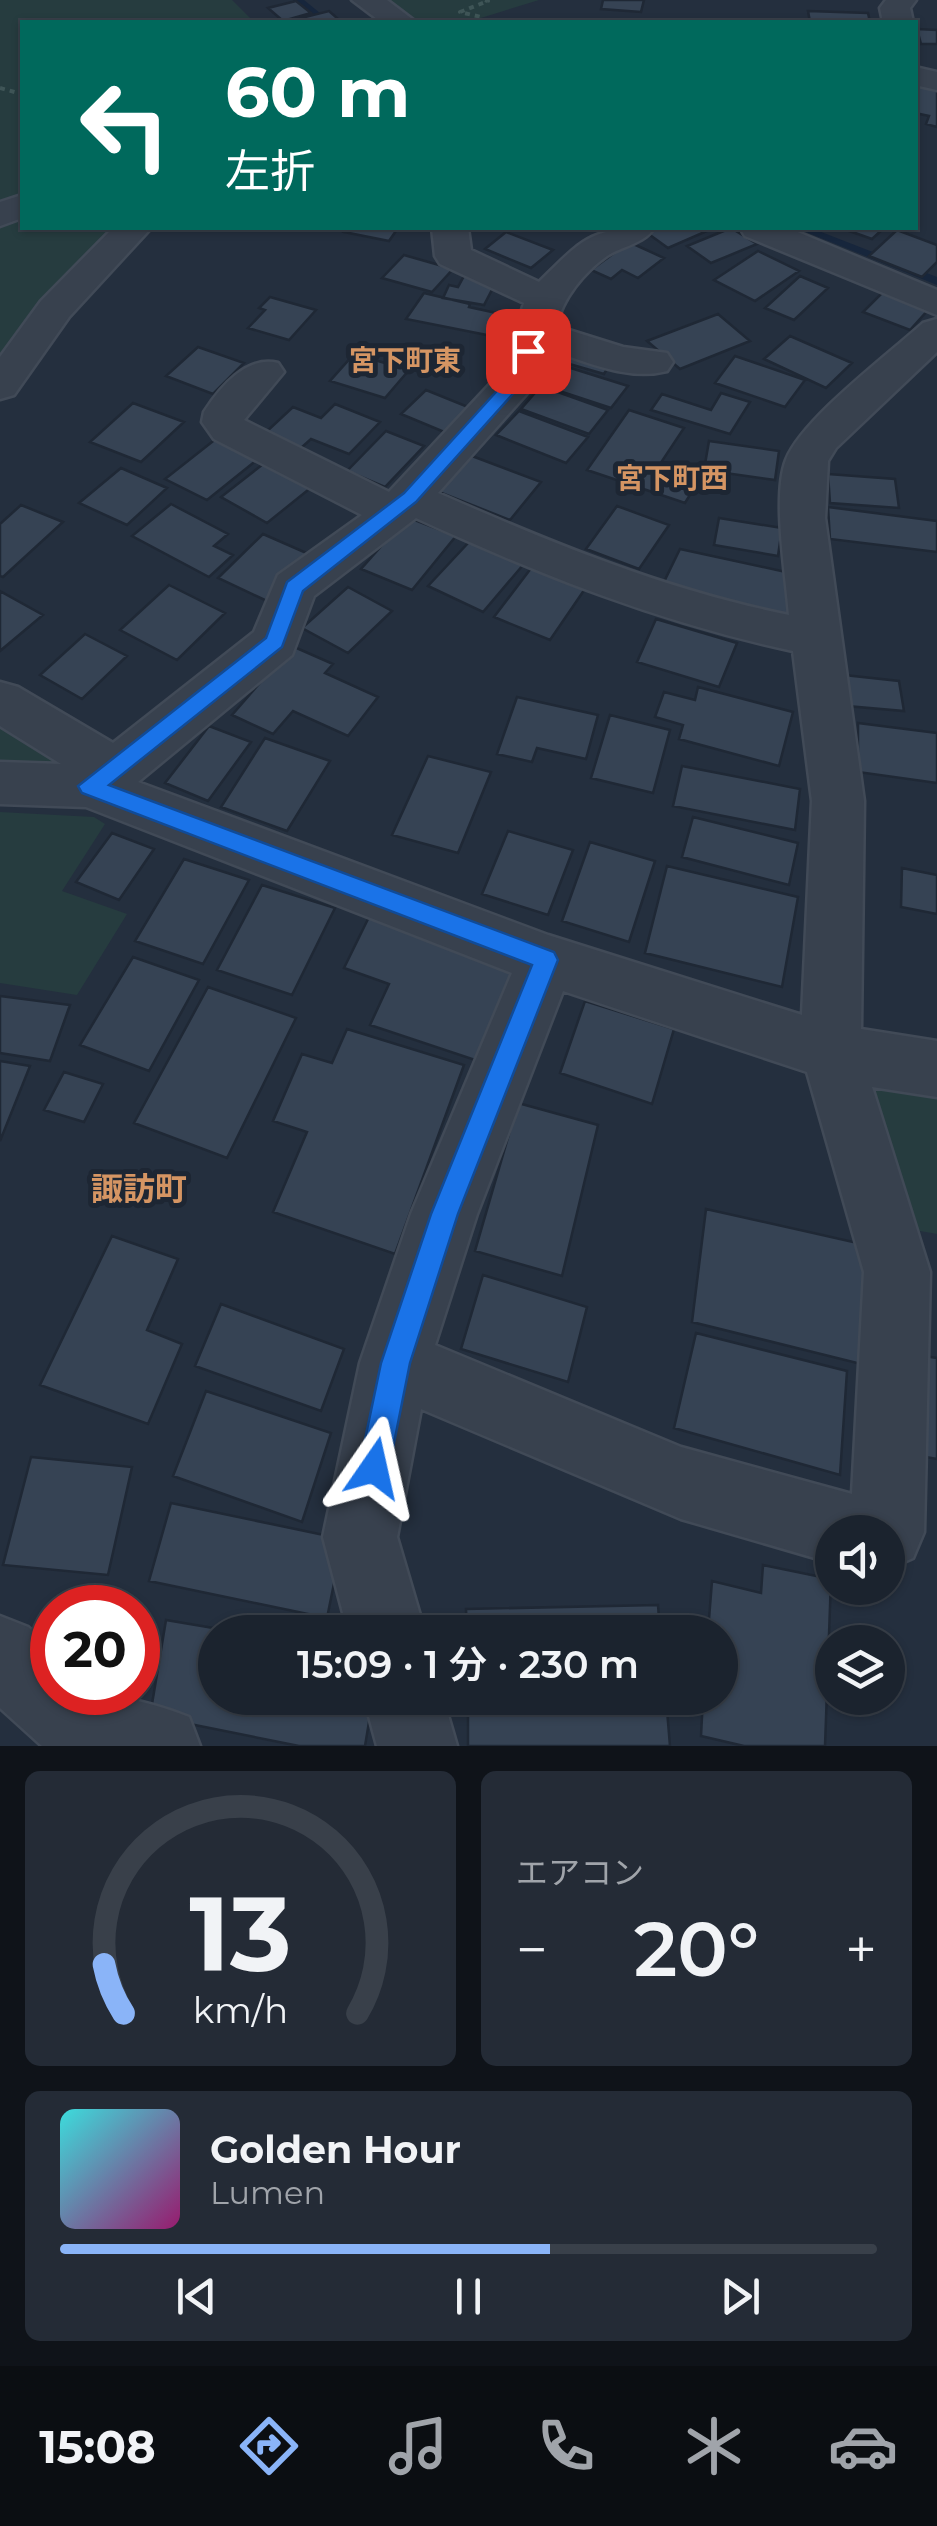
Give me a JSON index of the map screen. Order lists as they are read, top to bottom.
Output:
{
  "districts": ["宮下町東", "宮下町西", "諏訪町"],
  "page": {
    "turn": ["60 m", "左折"],
    "limit": "20",
    "trip": "15:09 · 1 分 · 230 m",
    "tile": "エアコン",
    "heat": ["−", "20°", "+"],
    "song": ["Golden Hour", "Lumen"],
    "tabs": "15:08",
    "gauge": ["13", "km/h"]
  }
}
